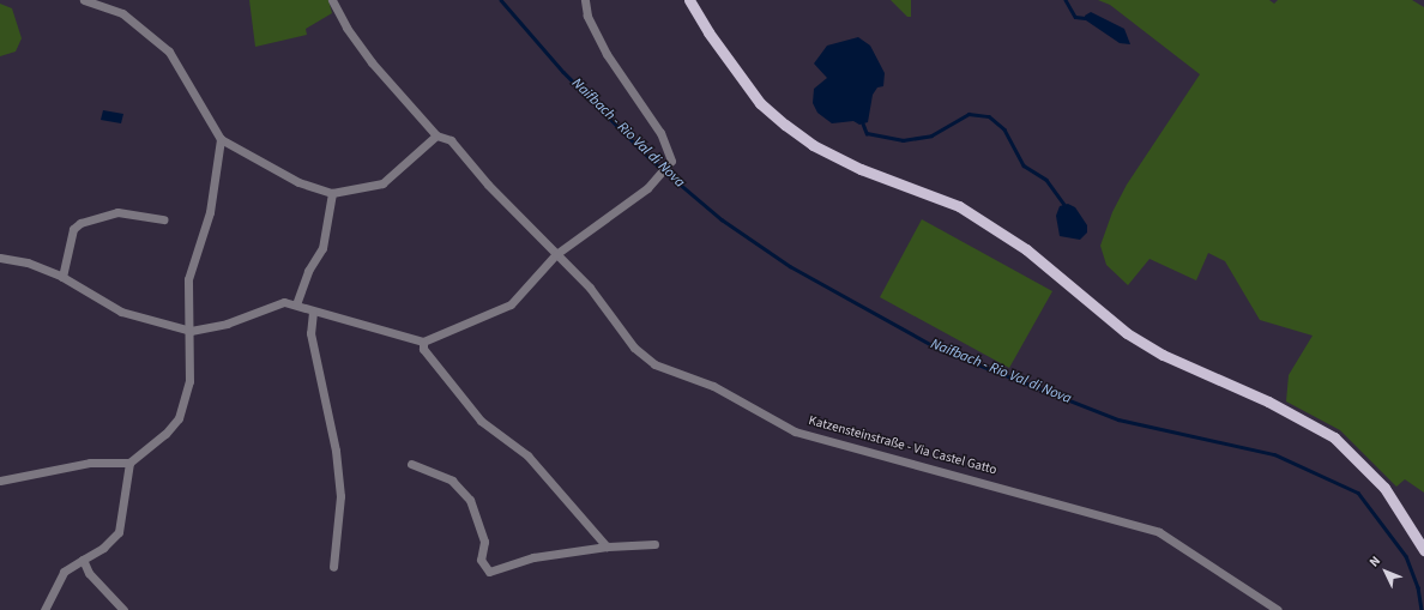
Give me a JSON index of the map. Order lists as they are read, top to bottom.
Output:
{
  "streets": {
    "street": ["Katzensteinstraße - Via Castel Gatto"]
  },
  "water": ["Naifbach - Rio Val di Nova"],
  "north": "top left"
}
